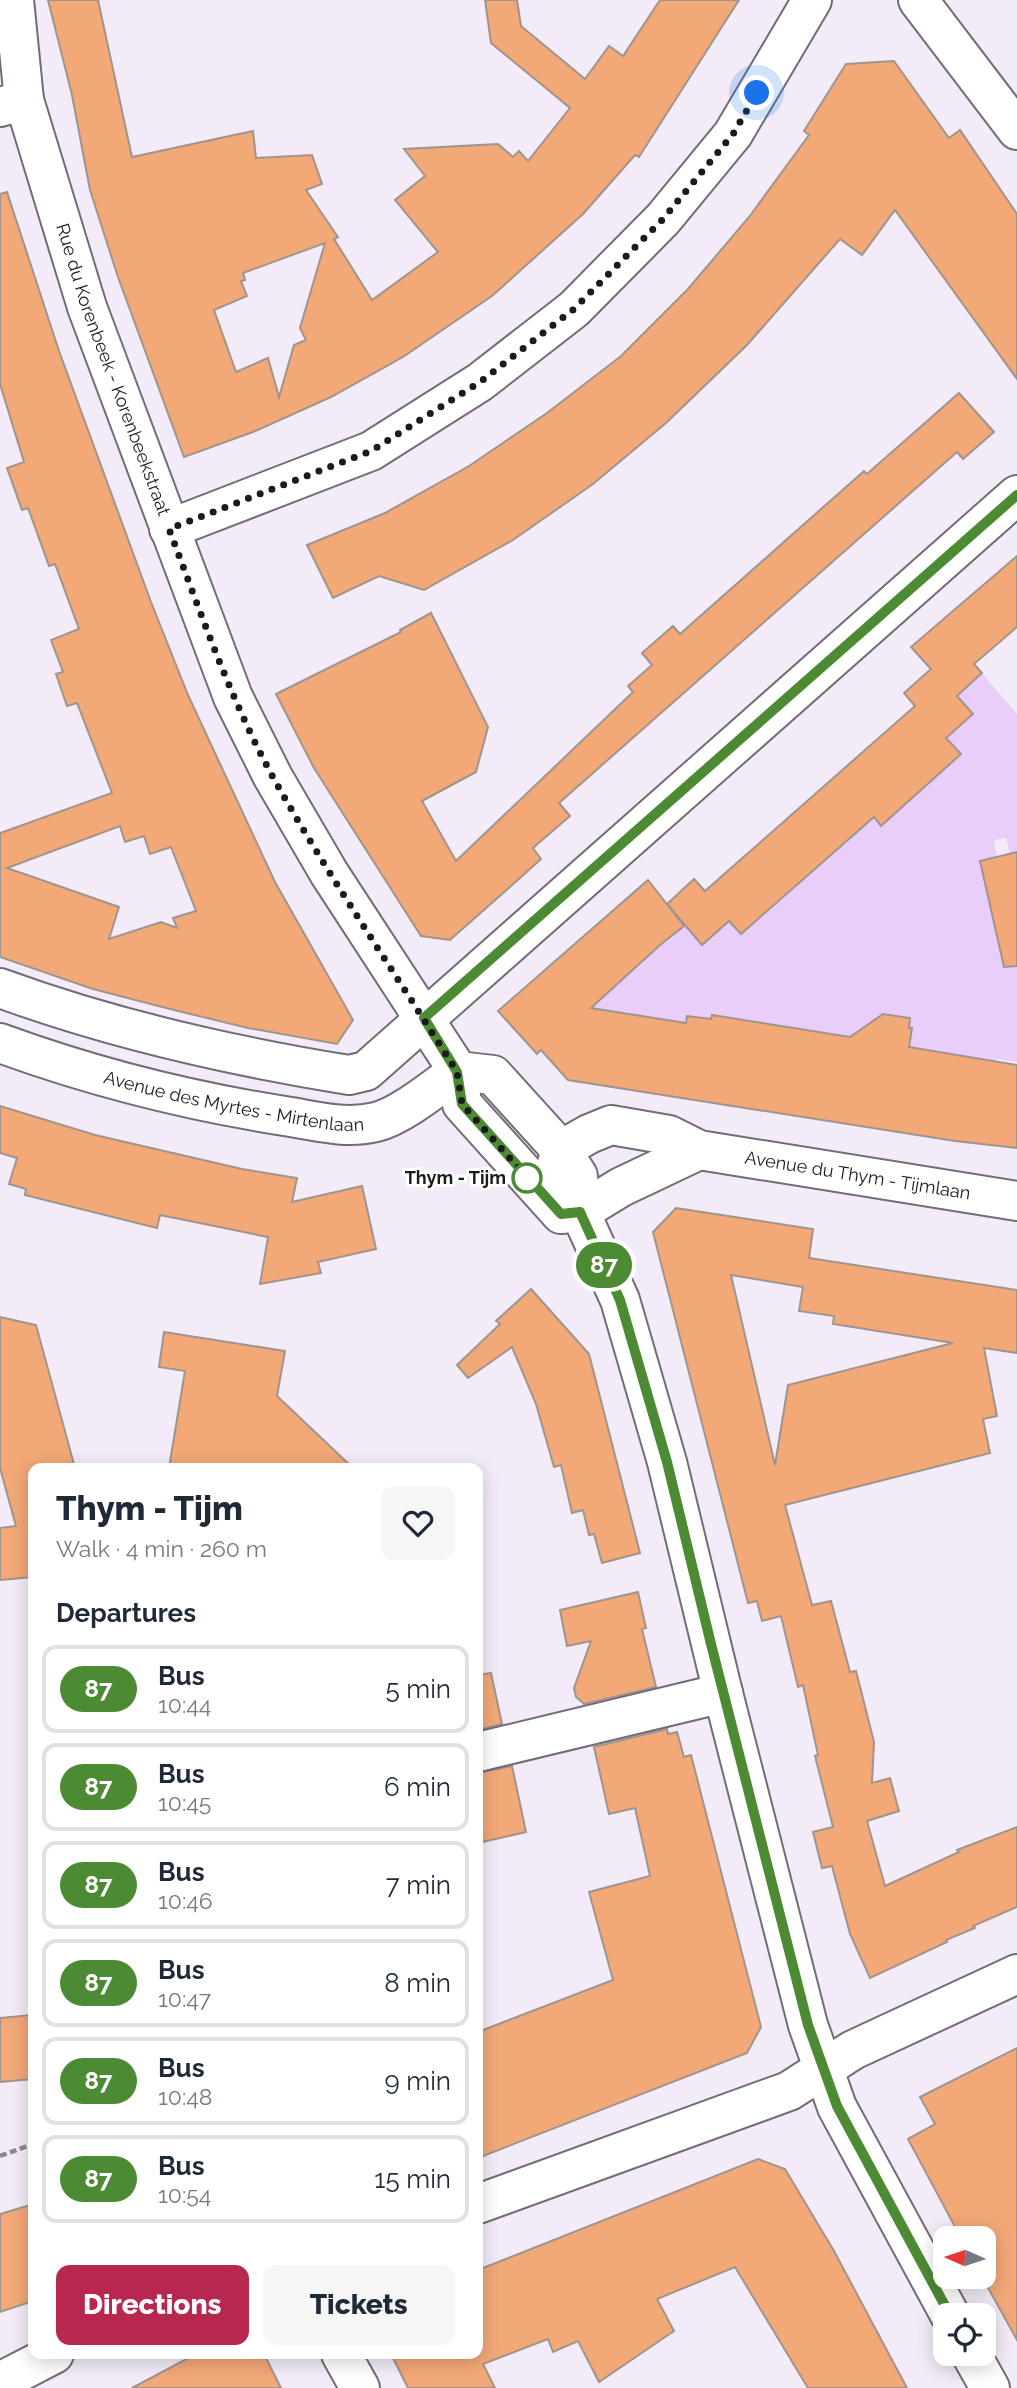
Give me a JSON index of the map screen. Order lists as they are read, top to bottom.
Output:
{
  "streets": {
    "street": ["Rue du Korenbeek - Korenbeekstraat", "Avenue des Myrtes - Mirtenlaan", "Avenue du Thym - Tijmlaan"]
  },
  "crossings": [
    ["Rue du Korenbeek - Korenbeekstraat", "Avenue des Myrtes - Mirtenlaan"]
  ],
  "places": ["Thym - Tijm"],
  "lines": ["bus line 87"],
  "north": "left",
  "page": {
    "on_map": "87",
    "heading": [
      ["Thym - Tijm", "Walk · 4 min · 260 m"],
      "Departures"
    ],
    "list": [
      {
        "mark": "87",
        "name": "Bus",
        "note": "10:44",
        "value": "5 min"
      },
      {
        "mark": "87",
        "name": "Bus",
        "note": "10:45",
        "value": "6 min"
      },
      {
        "mark": "87",
        "name": "Bus",
        "note": "10:46",
        "value": "7 min"
      },
      {
        "mark": "87",
        "name": "Bus",
        "note": "10:47",
        "value": "8 min"
      },
      {
        "mark": "87",
        "name": "Bus",
        "note": "10:48",
        "value": "9 min"
      },
      {
        "mark": "87",
        "name": "Bus",
        "note": "10:54",
        "value": "15 min"
      }
    ],
    "buttons": ["Directions", "Tickets"]
  }
}
